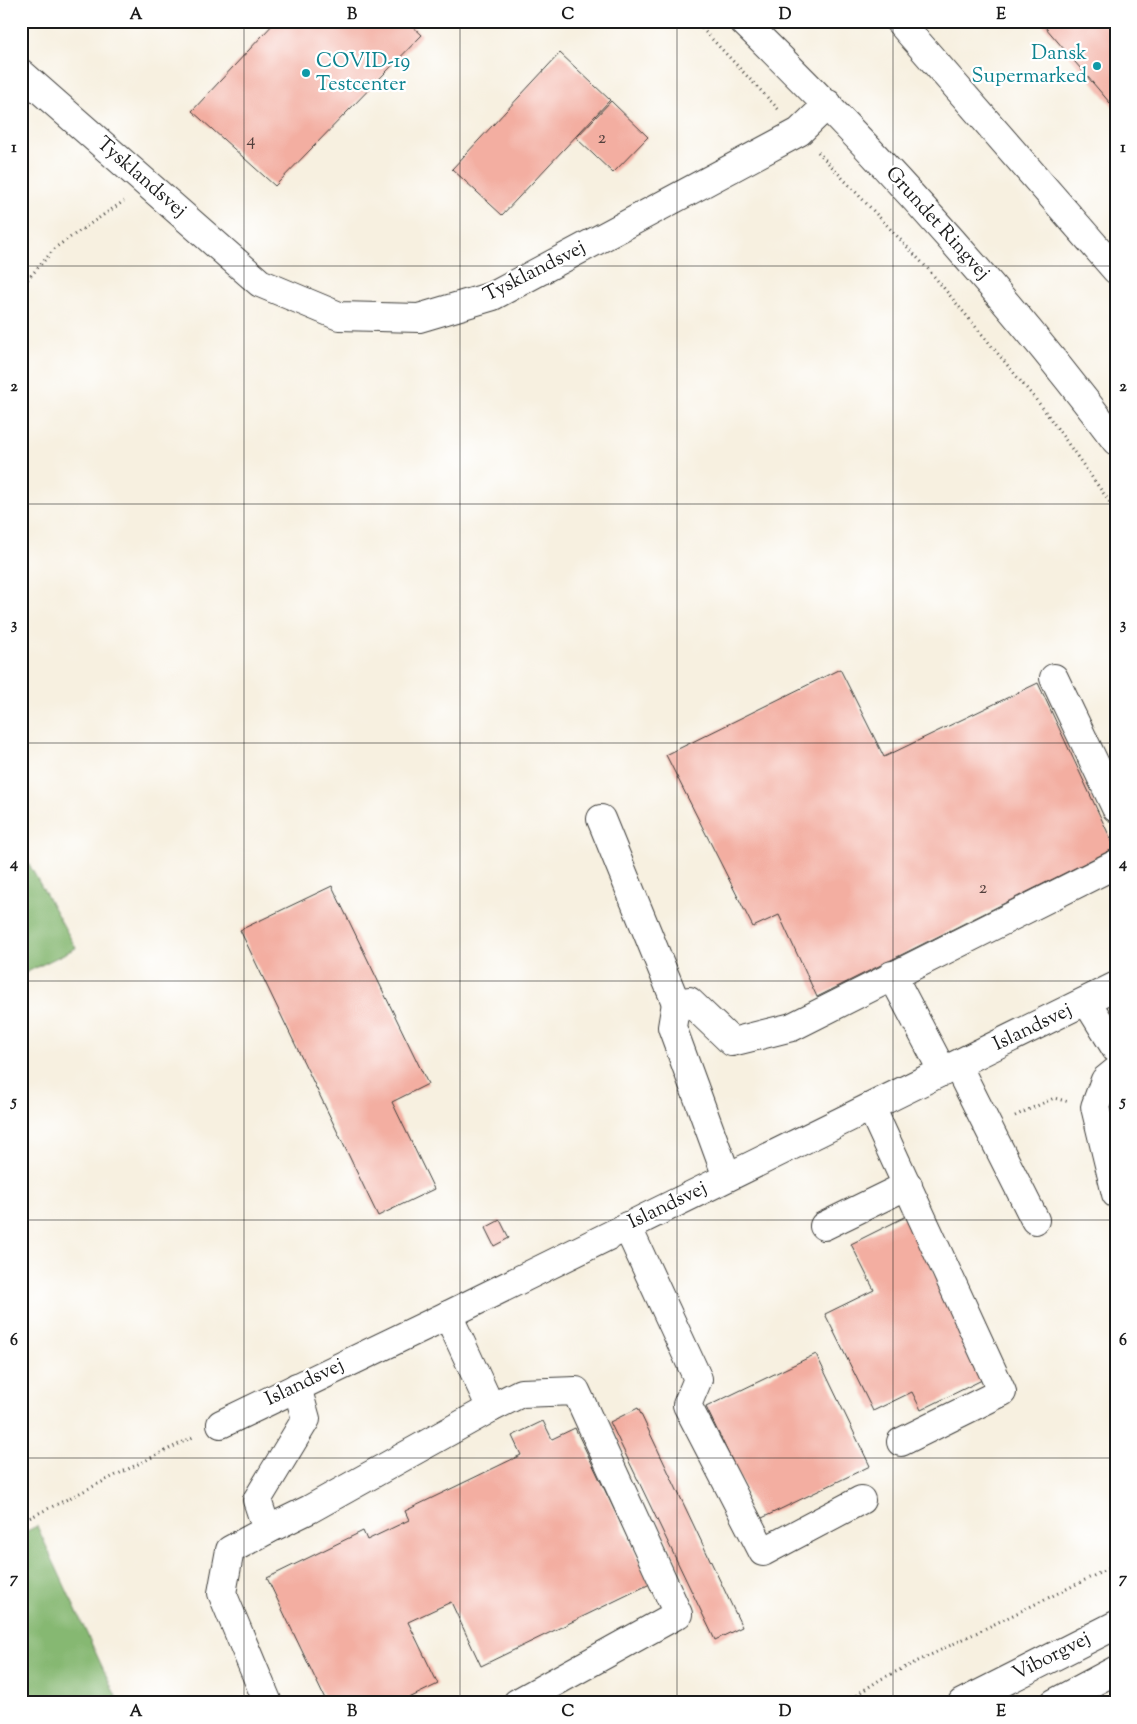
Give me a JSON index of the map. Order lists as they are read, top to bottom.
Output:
{
  "streets": {
    "street": [
      "Tysklandsvej",
      "Grundet Ringvej",
      "Islandsvej",
      "Viborgvej"
    ]
  },
  "crossings": [
    ["Tysklandsvej", "Grundet Ringvej"]
  ],
  "places": ["Dansk Supermarked", "COVID-19 Testcenter"],
  "house_numbers": ["2", "4", "2"],
  "grid": {
    "columns": [
      "A",
      "B",
      "C",
      "D",
      "E"
    ],
    "rows": [
      "1",
      "2",
      "3",
      "4",
      "5",
      "6",
      "7"
    ]
  }
}
